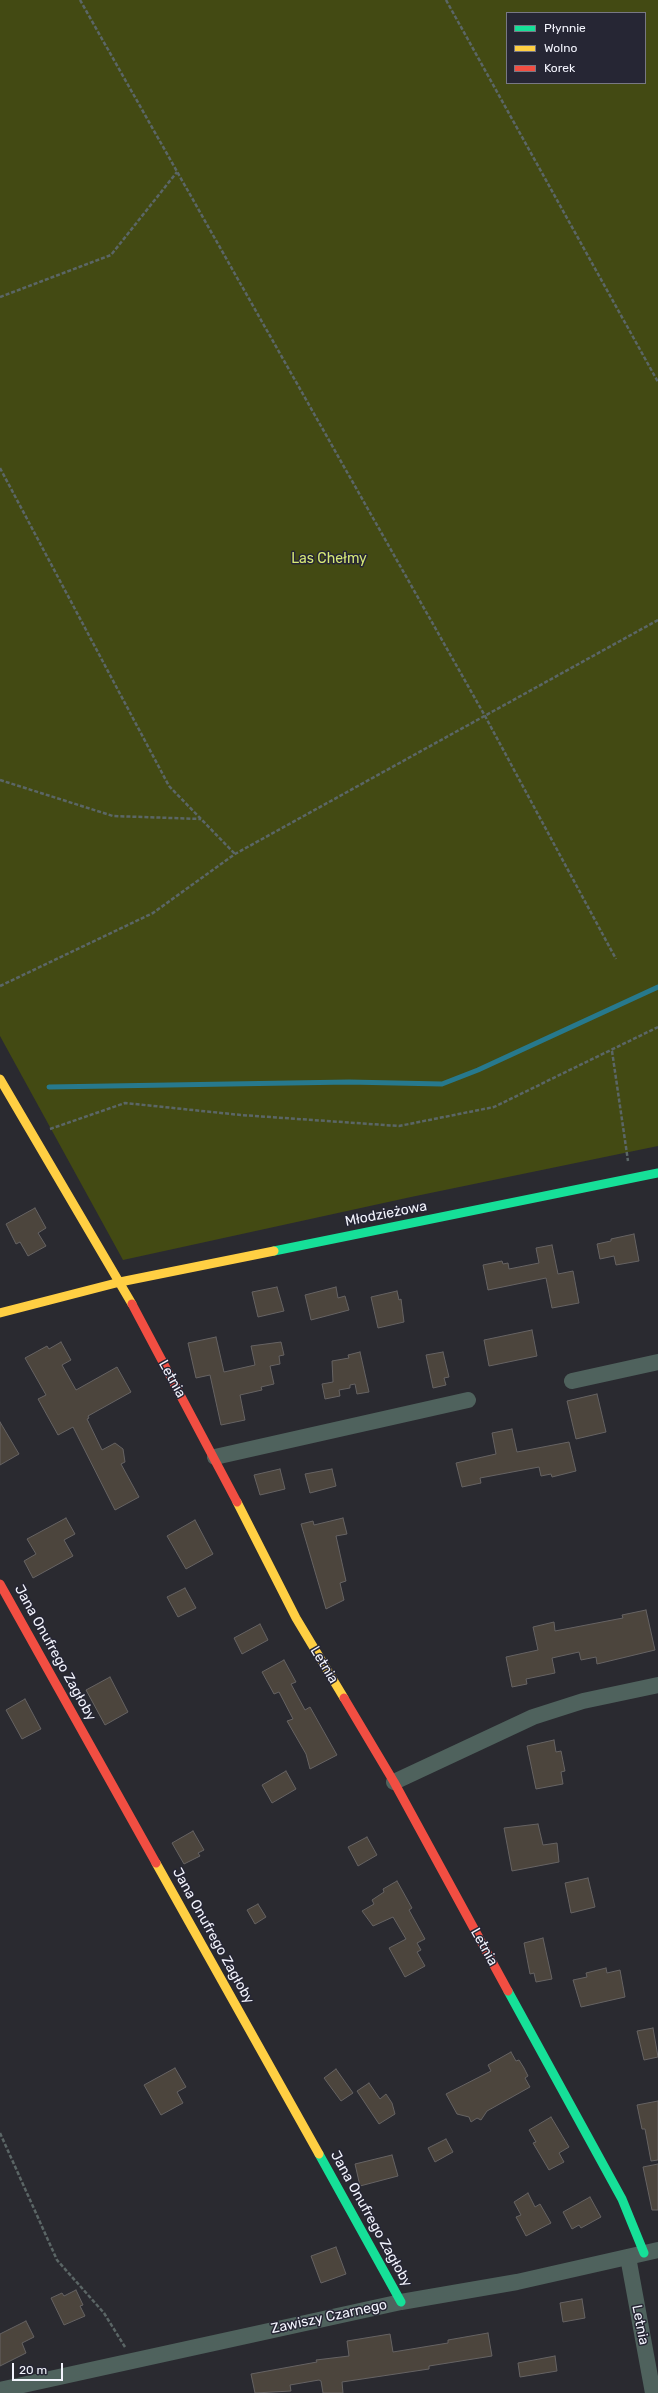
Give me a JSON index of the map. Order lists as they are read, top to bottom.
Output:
{
  "streets": {
    "street": [
      "Młodzieżowa",
      "Letnia",
      "Jana Onufrego Zagłoby",
      "Zawiszy Czarnego"
    ]
  },
  "crossings": [
    ["Młodzieżowa", "Letnia"],
    ["Letnia", "Zawiszy Czarnego"],
    ["Jana Onufrego Zagłoby", "Zawiszy Czarnego"]
  ],
  "parks": ["Las Chełmy"],
  "legend": ["Płynnie", "Wolno", "Korek"],
  "scale_bar": "20 m"
}
